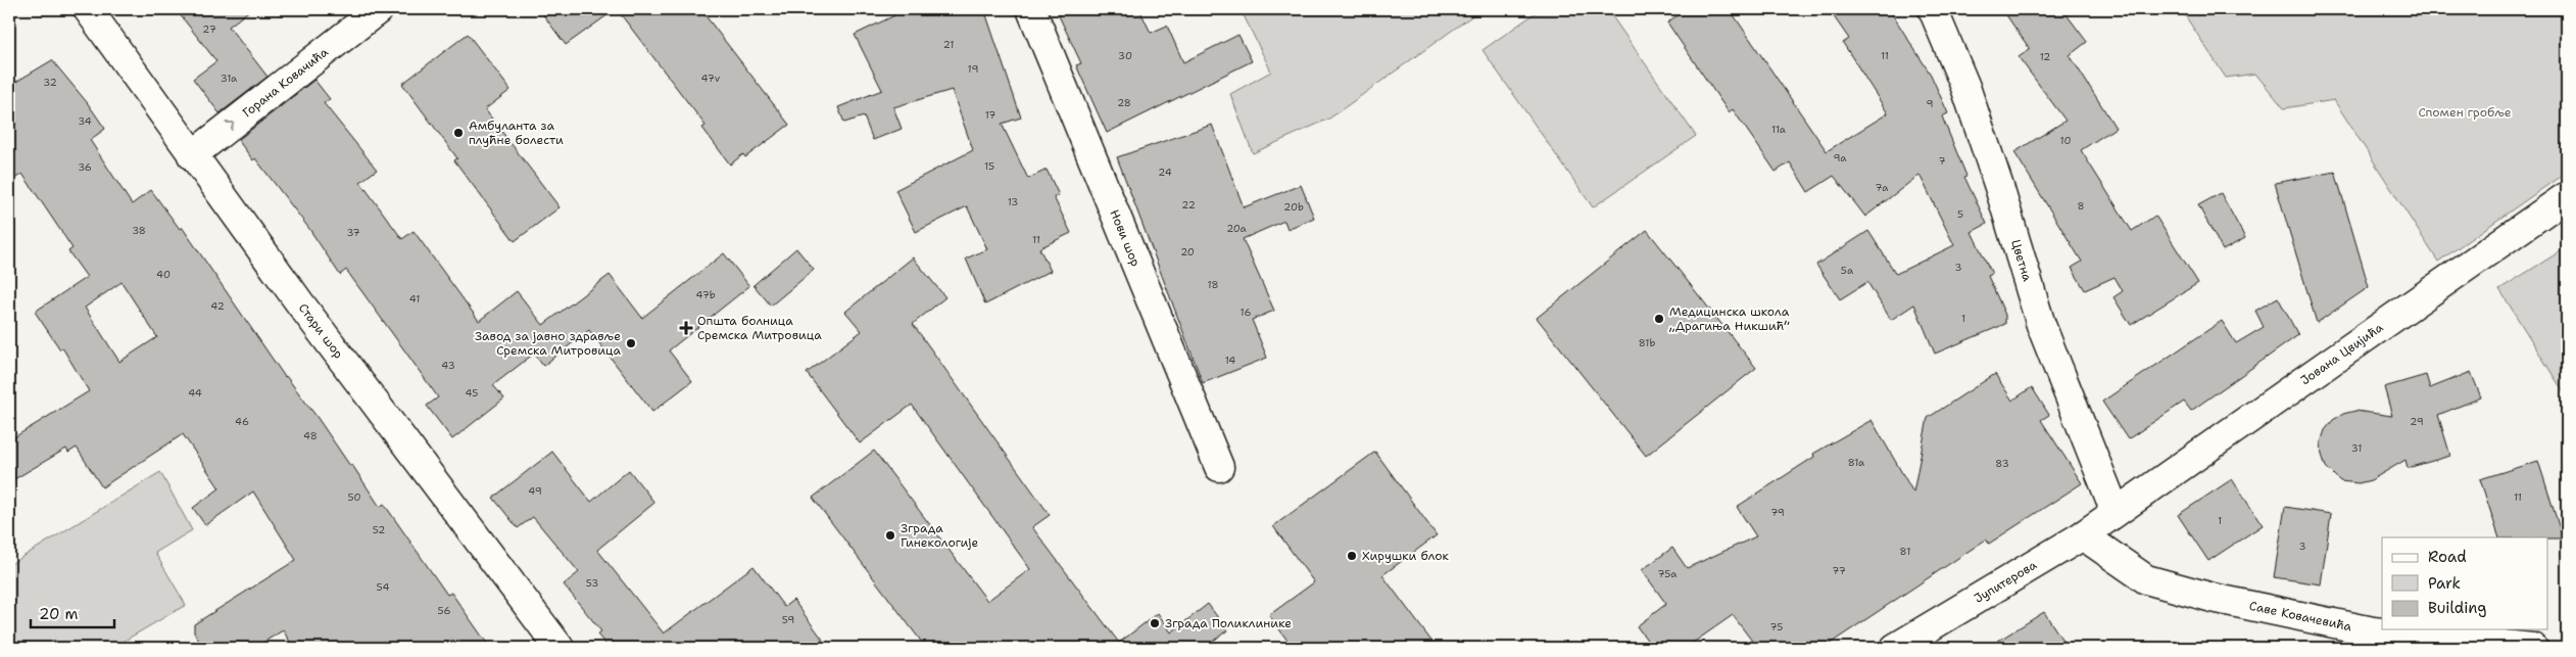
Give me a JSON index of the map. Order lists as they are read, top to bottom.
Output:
{
  "streets": {
    "street": [
      "Горана Ковачића",
      "Нови шор",
      "Цветна",
      "Стари шор",
      "Јована Цвијића",
      "Јупитерова",
      "Саве Ковачевића"
    ]
  },
  "crossings": [
    ["Горана Ковачића", "Стари шор"],
    ["Цветна", "Јована Цвијића"],
    ["Цветна", "Јупитерова"],
    ["Јована Цвијића", "Јупитерова"],
    ["Јупитерова", "Саве Ковачевића"]
  ],
  "one_way": ["Горана Ковачића"],
  "parks": ["Спомен гробље"],
  "places": {
    "other": [
      "Амбуланта за плућне болести",
      "Медицинска школа „Драгиња Никшић”",
      "Завод за јавно здравље Сремска Митровица",
      "Зграда Гинекологије",
      "Хирушки блок",
      "Зграда Поликлинике"
    ],
    "health": ["Општа болница Сремска Митровица"]
  },
  "house_numbers": [
    "27",
    "21",
    "30",
    "11",
    "12",
    "19",
    "31a",
    "47v",
    "32",
    "28",
    "9",
    "17",
    "34",
    "11a",
    "10",
    "9a",
    "7",
    "15",
    "36",
    "24",
    "7a",
    "13",
    "22",
    "8",
    "20b",
    "5",
    "20a",
    "38",
    "37",
    "11",
    "20",
    "3",
    "5a",
    "40",
    "18",
    "47b",
    "41",
    "42",
    "16",
    "1",
    "81b",
    "14",
    "43",
    "44",
    "45",
    "46",
    "29",
    "48",
    "31",
    "81a",
    "83",
    "49",
    "50",
    "11",
    "79",
    "1",
    "52",
    "3",
    "81",
    "77",
    "75a",
    "53",
    "54",
    "56",
    "59",
    "75"
  ],
  "legend": ["Road", "Park", "Building"],
  "scale_bar": "20 m"
}
